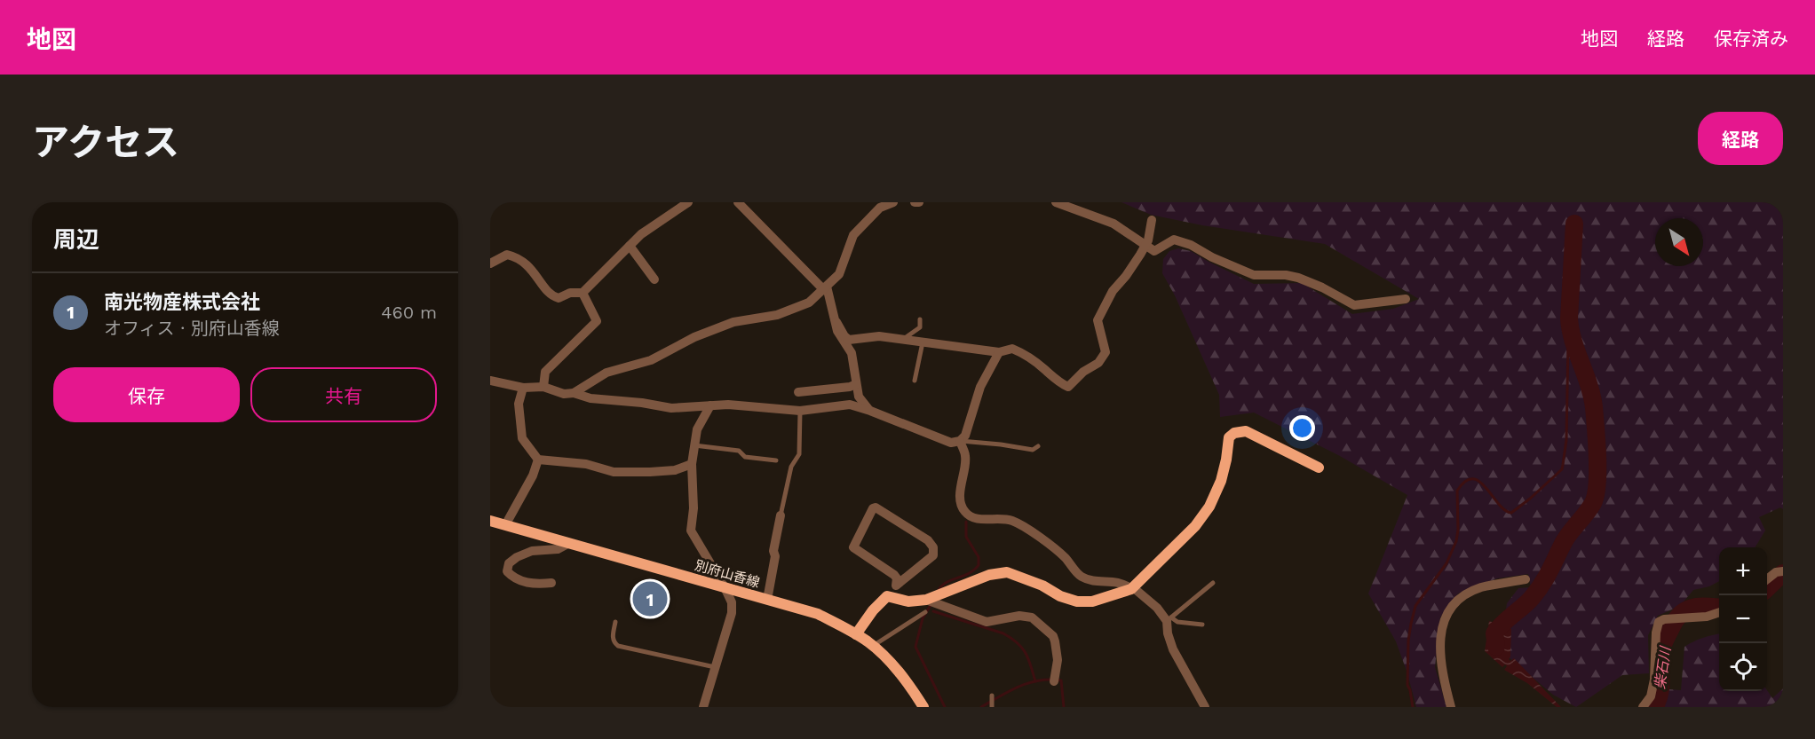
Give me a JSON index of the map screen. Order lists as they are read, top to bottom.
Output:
{
  "streets": {
    "street": ["別府山香線"]
  },
  "water": ["柴石川"],
  "north": "bottom right",
  "page": {
    "header": "地図",
    "nav": ["地図", "経路", "保存済み"],
    "title": "アクセス",
    "buttons": [
      "経路",
      ["保存", "共有"]
    ],
    "heading": "周辺",
    "list": [
      {
        "mark": "1",
        "name": "南光物産株式会社",
        "note": "オフィス · 別府山香線",
        "value": "460 m"
      }
    ],
    "map_buttons": ["+", "−"],
    "pins": "1"
  }
}
